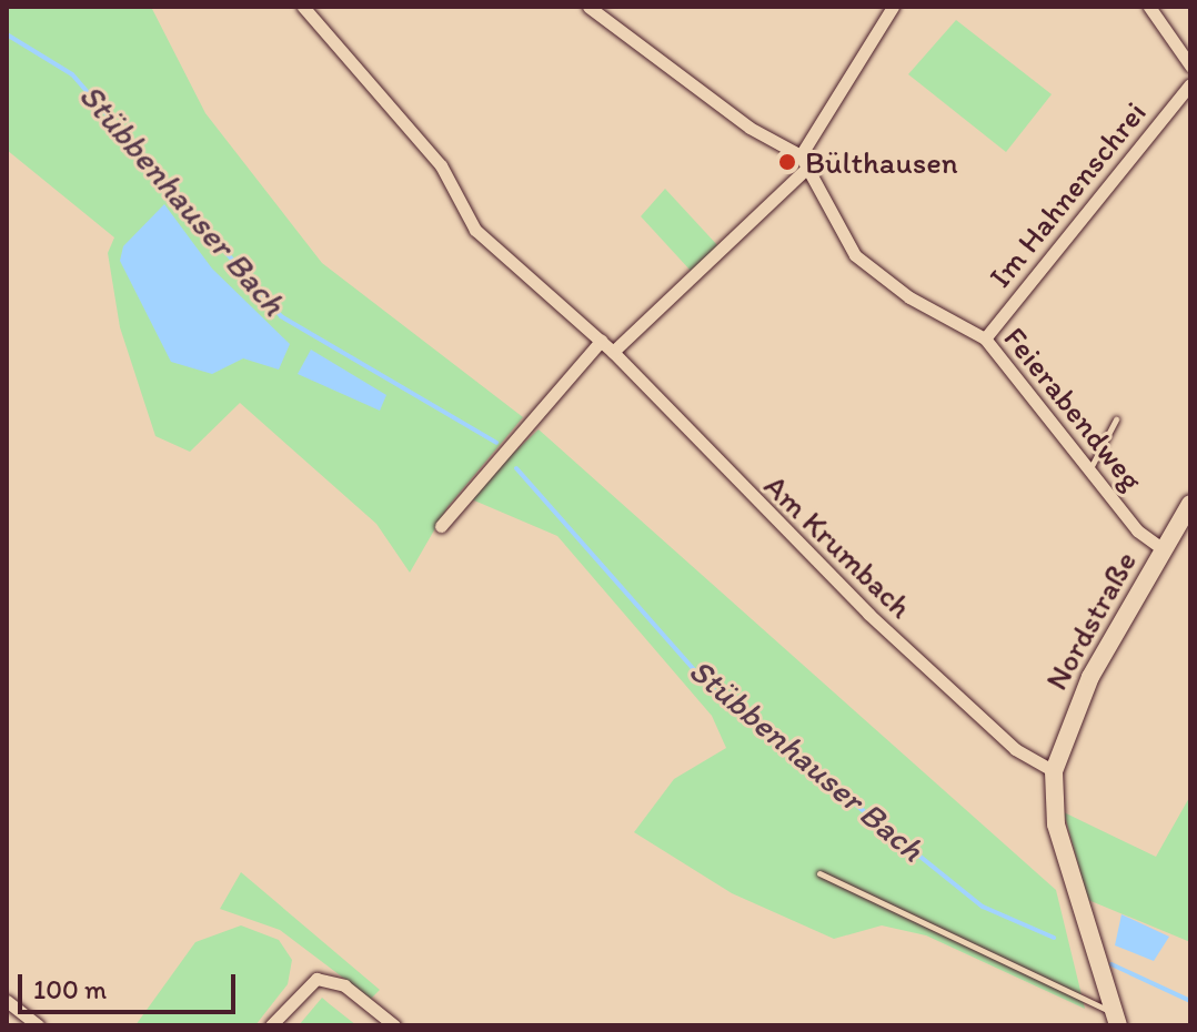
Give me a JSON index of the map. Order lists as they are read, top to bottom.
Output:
{
  "streets": {
    "main road": ["Nordstraße"],
    "street": ["Im Hahnenschrei", "Feierabendweg", "Am Krumbach"]
  },
  "crossings": [
    ["Im Hahnenschrei", "Feierabendweg"],
    ["Feierabendweg", "Nordstraße"],
    ["Am Krumbach", "Nordstraße"]
  ],
  "water": ["Stübbenhauser Bach"],
  "places": ["Bülthausen"],
  "scale_bar": "100 m"
}
